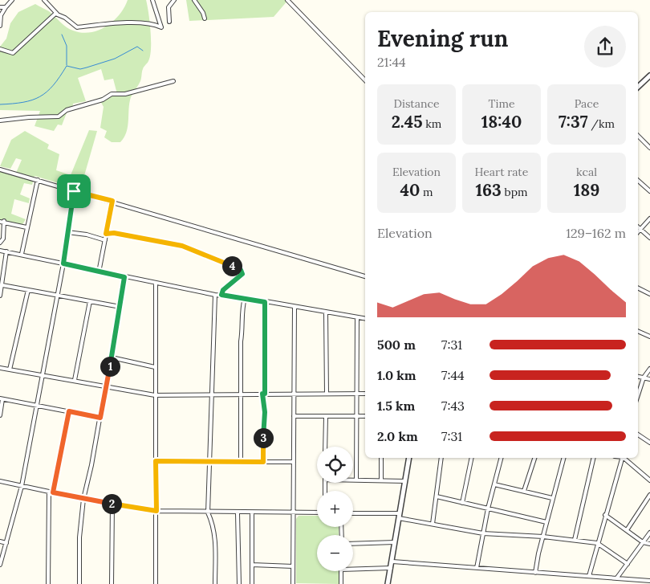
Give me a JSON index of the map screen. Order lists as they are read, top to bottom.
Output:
{
  "page": {
    "heading": ["Evening run", "21:44"],
    "stats": [
      ["Distance", "2.45 km"],
      ["Time", "18:40"],
      ["Pace", "7:37 /km"],
      ["Elevation", "40 m"],
      ["Heart rate", "163 bpm"],
      ["kcal", "189"]
    ],
    "chart": ["Elevation", "129–162 m"],
    "pins": [
      "4",
      "1",
      "3",
      "2"
    ],
    "list": [
      {
        "name": "500 m",
        "note": "7:31"
      },
      {
        "name": "1.0 km",
        "note": "7:44"
      },
      {
        "name": "1.5 km",
        "note": "7:43"
      },
      {
        "name": "2.0 km",
        "note": "7:31"
      }
    ],
    "map_buttons": ["+", "−"]
  }
}
